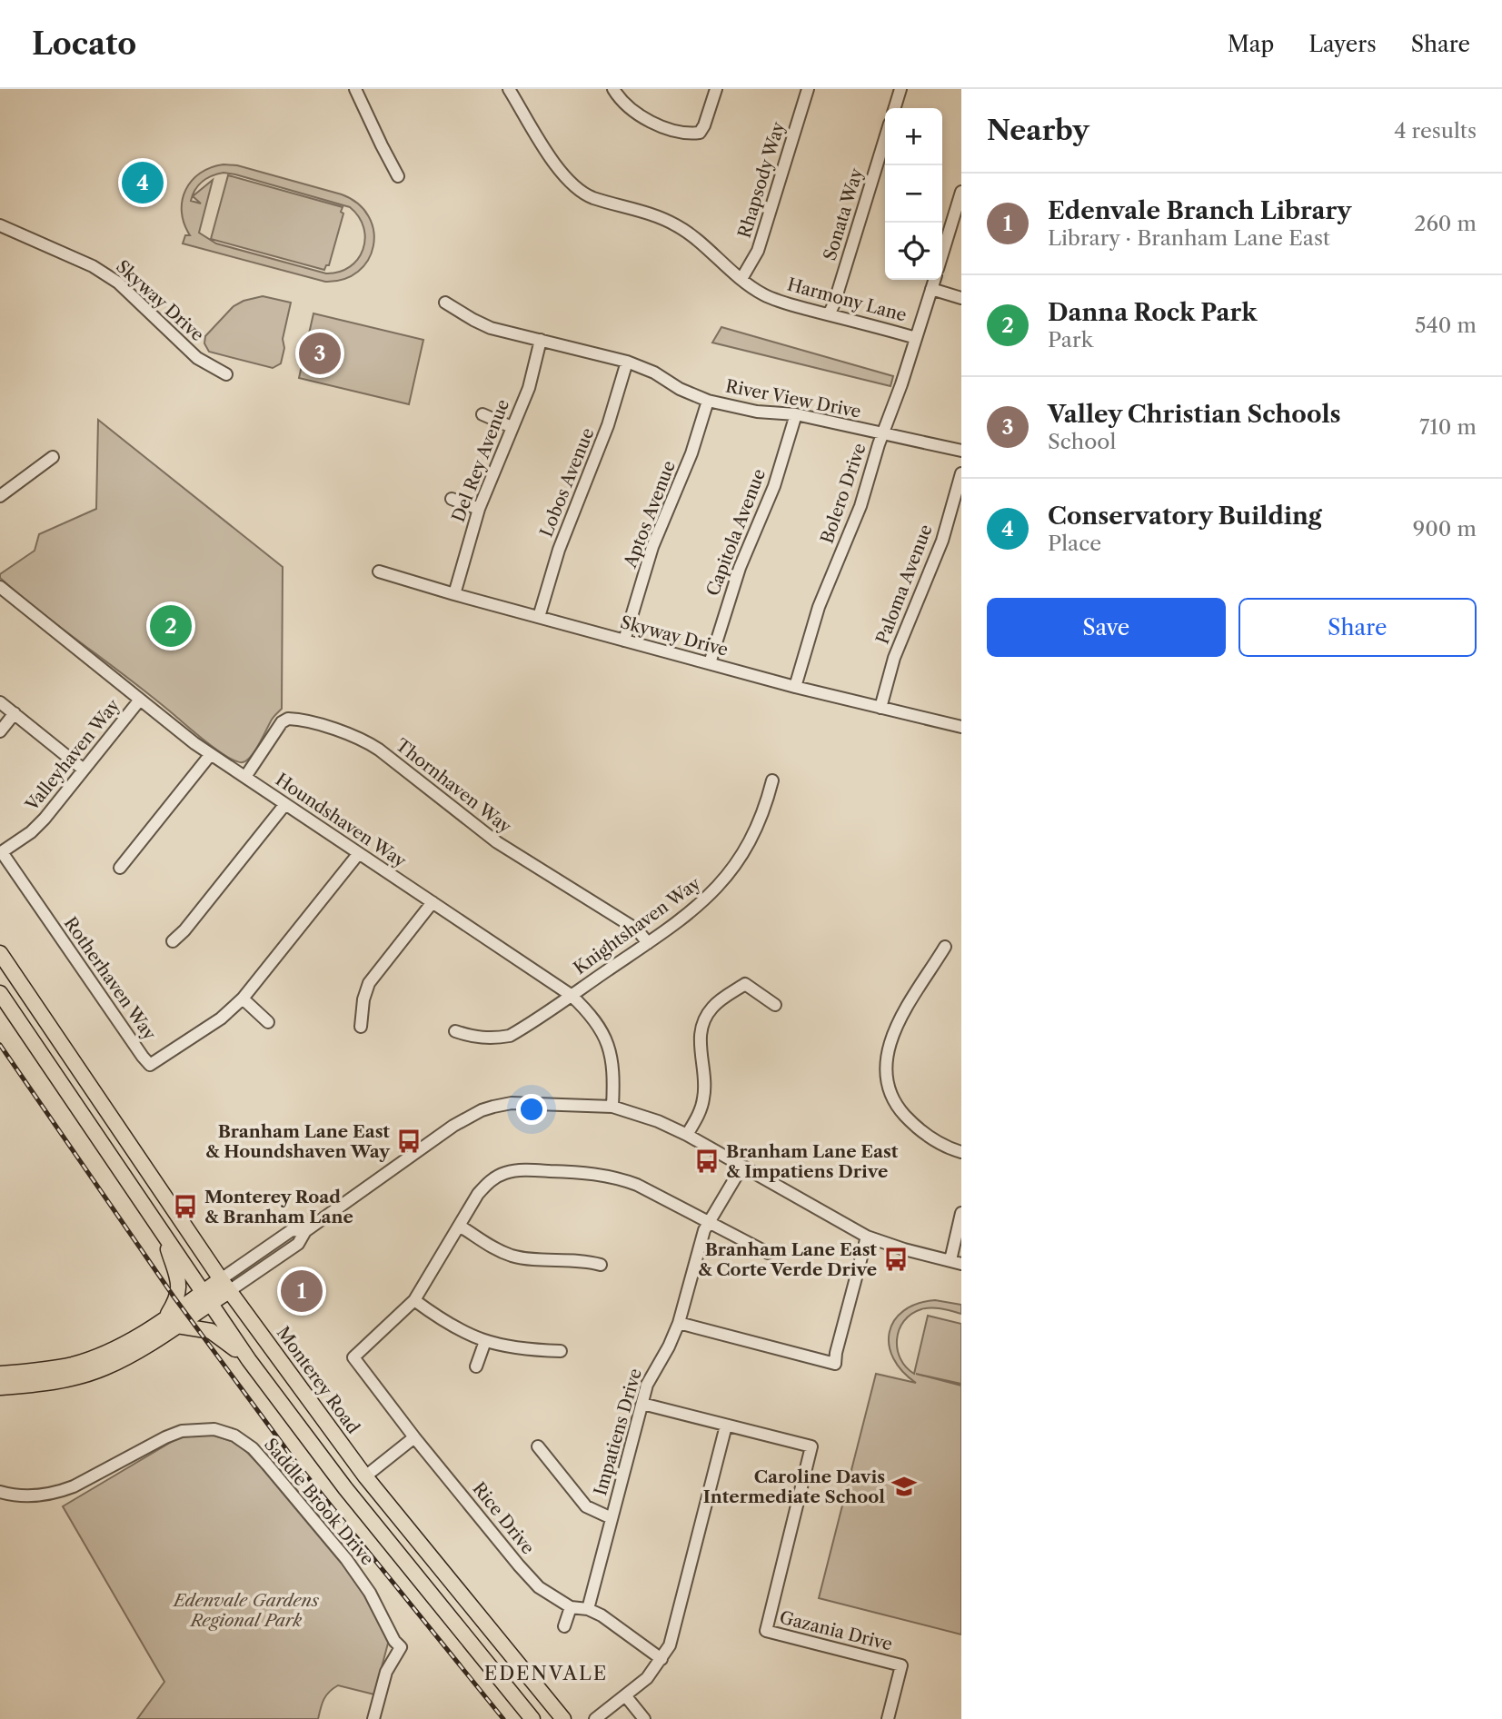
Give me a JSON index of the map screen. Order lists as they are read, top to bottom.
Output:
{
  "streets": {
    "main road": ["Monterey Road"],
    "street": [
      "Rhapsody Way",
      "Sonata Way",
      "Harmony Lane",
      "Skyway Drive",
      "River View Drive",
      "Del Rey Avenue",
      "Lobos Avenue",
      "Bolero Drive",
      "Aptos Avenue",
      "Capitola Avenue",
      "Paloma Avenue",
      "Valleyhaven Way",
      "Thornhaven Way",
      "Houndshaven Way",
      "Knightshaven Way",
      "Rotherhaven Way",
      "Impatiens Drive",
      "Saddle Brook Drive",
      "Rice Drive",
      "Gazania Drive"
    ]
  },
  "crossings": [
    ["Rhapsody Way", "Harmony Lane"],
    ["Sonata Way", "Harmony Lane"],
    ["Harmony Lane", "Bolero Drive"],
    ["Skyway Drive", "Del Rey Avenue"],
    ["Skyway Drive", "Lobos Avenue"],
    ["Skyway Drive", "Bolero Drive"],
    ["Skyway Drive", "Aptos Avenue"],
    ["Skyway Drive", "Capitola Avenue"],
    ["Skyway Drive", "Paloma Avenue"],
    ["River View Drive", "Del Rey Avenue"],
    ["River View Drive", "Lobos Avenue"],
    ["River View Drive", "Bolero Drive"],
    ["River View Drive", "Aptos Avenue"],
    ["River View Drive", "Capitola Avenue"],
    ["Valleyhaven Way", "Houndshaven Way"],
    ["Valleyhaven Way", "Rotherhaven Way"],
    ["Thornhaven Way", "Houndshaven Way"],
    ["Thornhaven Way", "Knightshaven Way"],
    ["Houndshaven Way", "Knightshaven Way"],
    ["Houndshaven Way", "Rotherhaven Way"],
    ["Impatiens Drive", "Rice Drive"],
    ["Impatiens Drive", "Gazania Drive"]
  ],
  "districts": ["EDENVALE"],
  "parks": ["Edenvale Gardens Regional Park"],
  "places": {
    "bus stop": [
      "Branham Lane East & Houndshaven Way",
      "Branham Lane East & Impatiens Drive",
      "Monterey Road & Branham Lane",
      "Branham Lane East & Corte Verde Drive"
    ],
    "school or university": ["Caroline Davis Intermediate School"]
  },
  "page": {
    "header": "Locato",
    "nav": ["Map", "Layers", "Share"],
    "heading": ["Nearby", "4 results"],
    "map_buttons": ["+", "−"],
    "pins": [
      "4",
      "3",
      "2",
      "1"
    ],
    "list": [
      {
        "mark": "1",
        "name": "Edenvale Branch Library",
        "note": "Library · Branham Lane East",
        "value": "260 m"
      },
      {
        "mark": "2",
        "name": "Danna Rock Park",
        "note": "Park",
        "value": "540 m"
      },
      {
        "mark": "3",
        "name": "Valley Christian Schools",
        "note": "School",
        "value": "710 m"
      },
      {
        "mark": "4",
        "name": "Conservatory Building",
        "note": "Place",
        "value": "900 m"
      }
    ],
    "buttons": ["Save", "Share"]
  }
}
